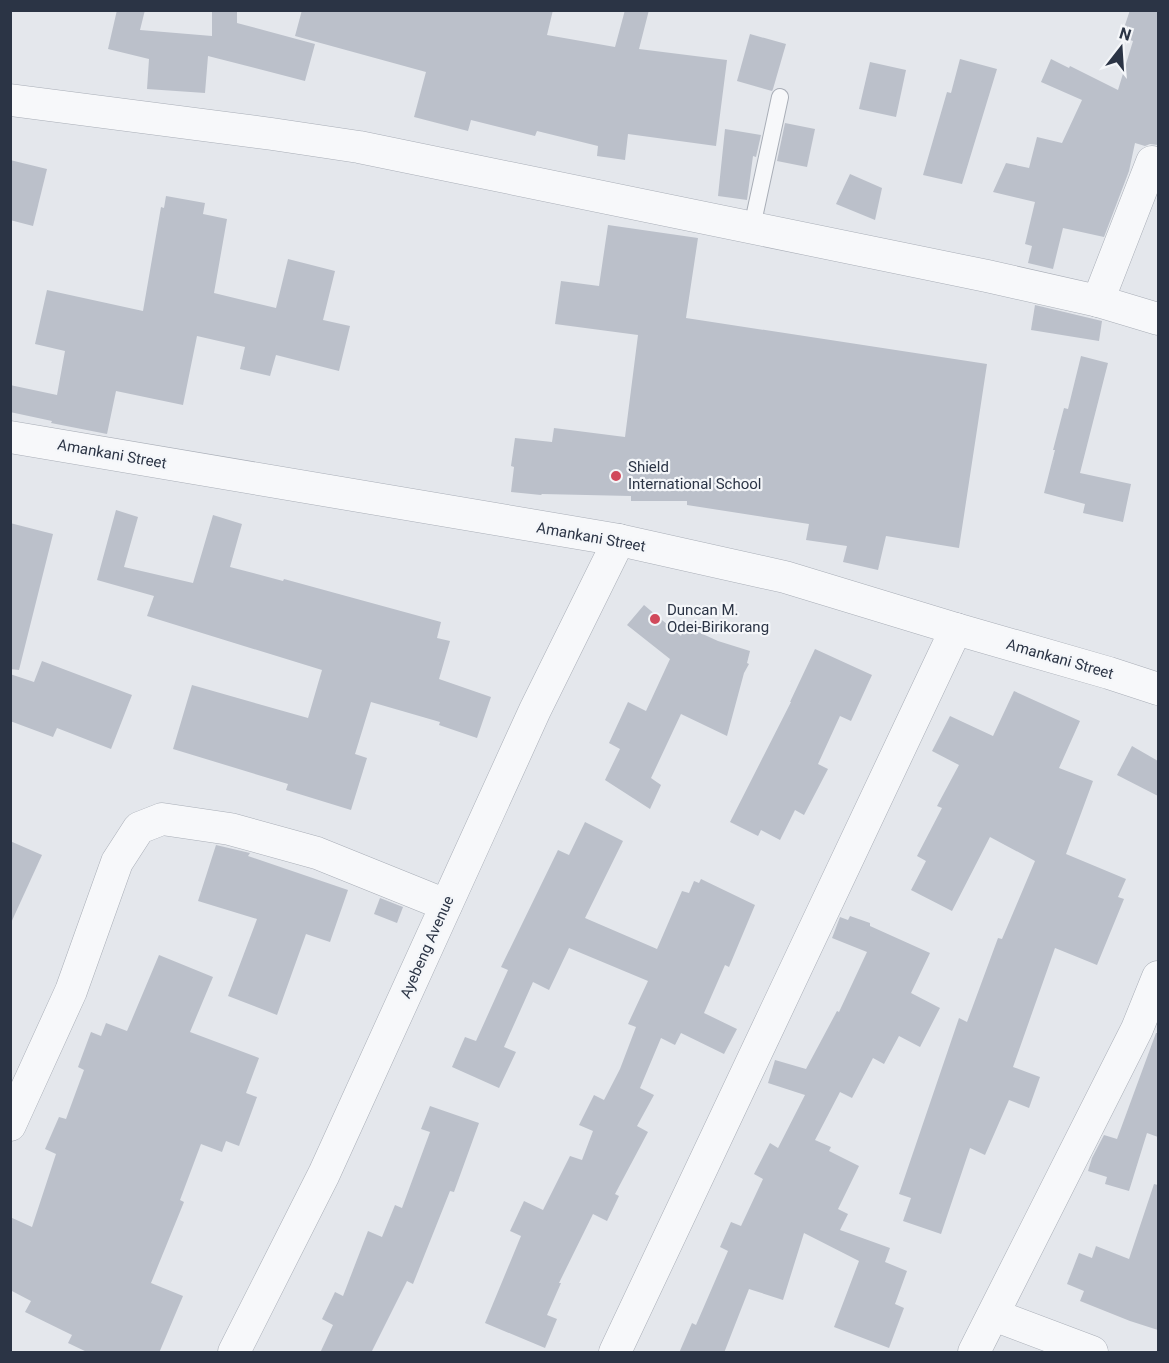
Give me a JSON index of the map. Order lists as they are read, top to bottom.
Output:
{
  "streets": {
    "street": ["Amankani Street", "Ayebeng Avenue"]
  },
  "crossings": [
    ["Amankani Street", "Ayebeng Avenue"]
  ],
  "places": ["Shield International School", "Duncan M. Odei-Birikorang"],
  "north": "top"
}
